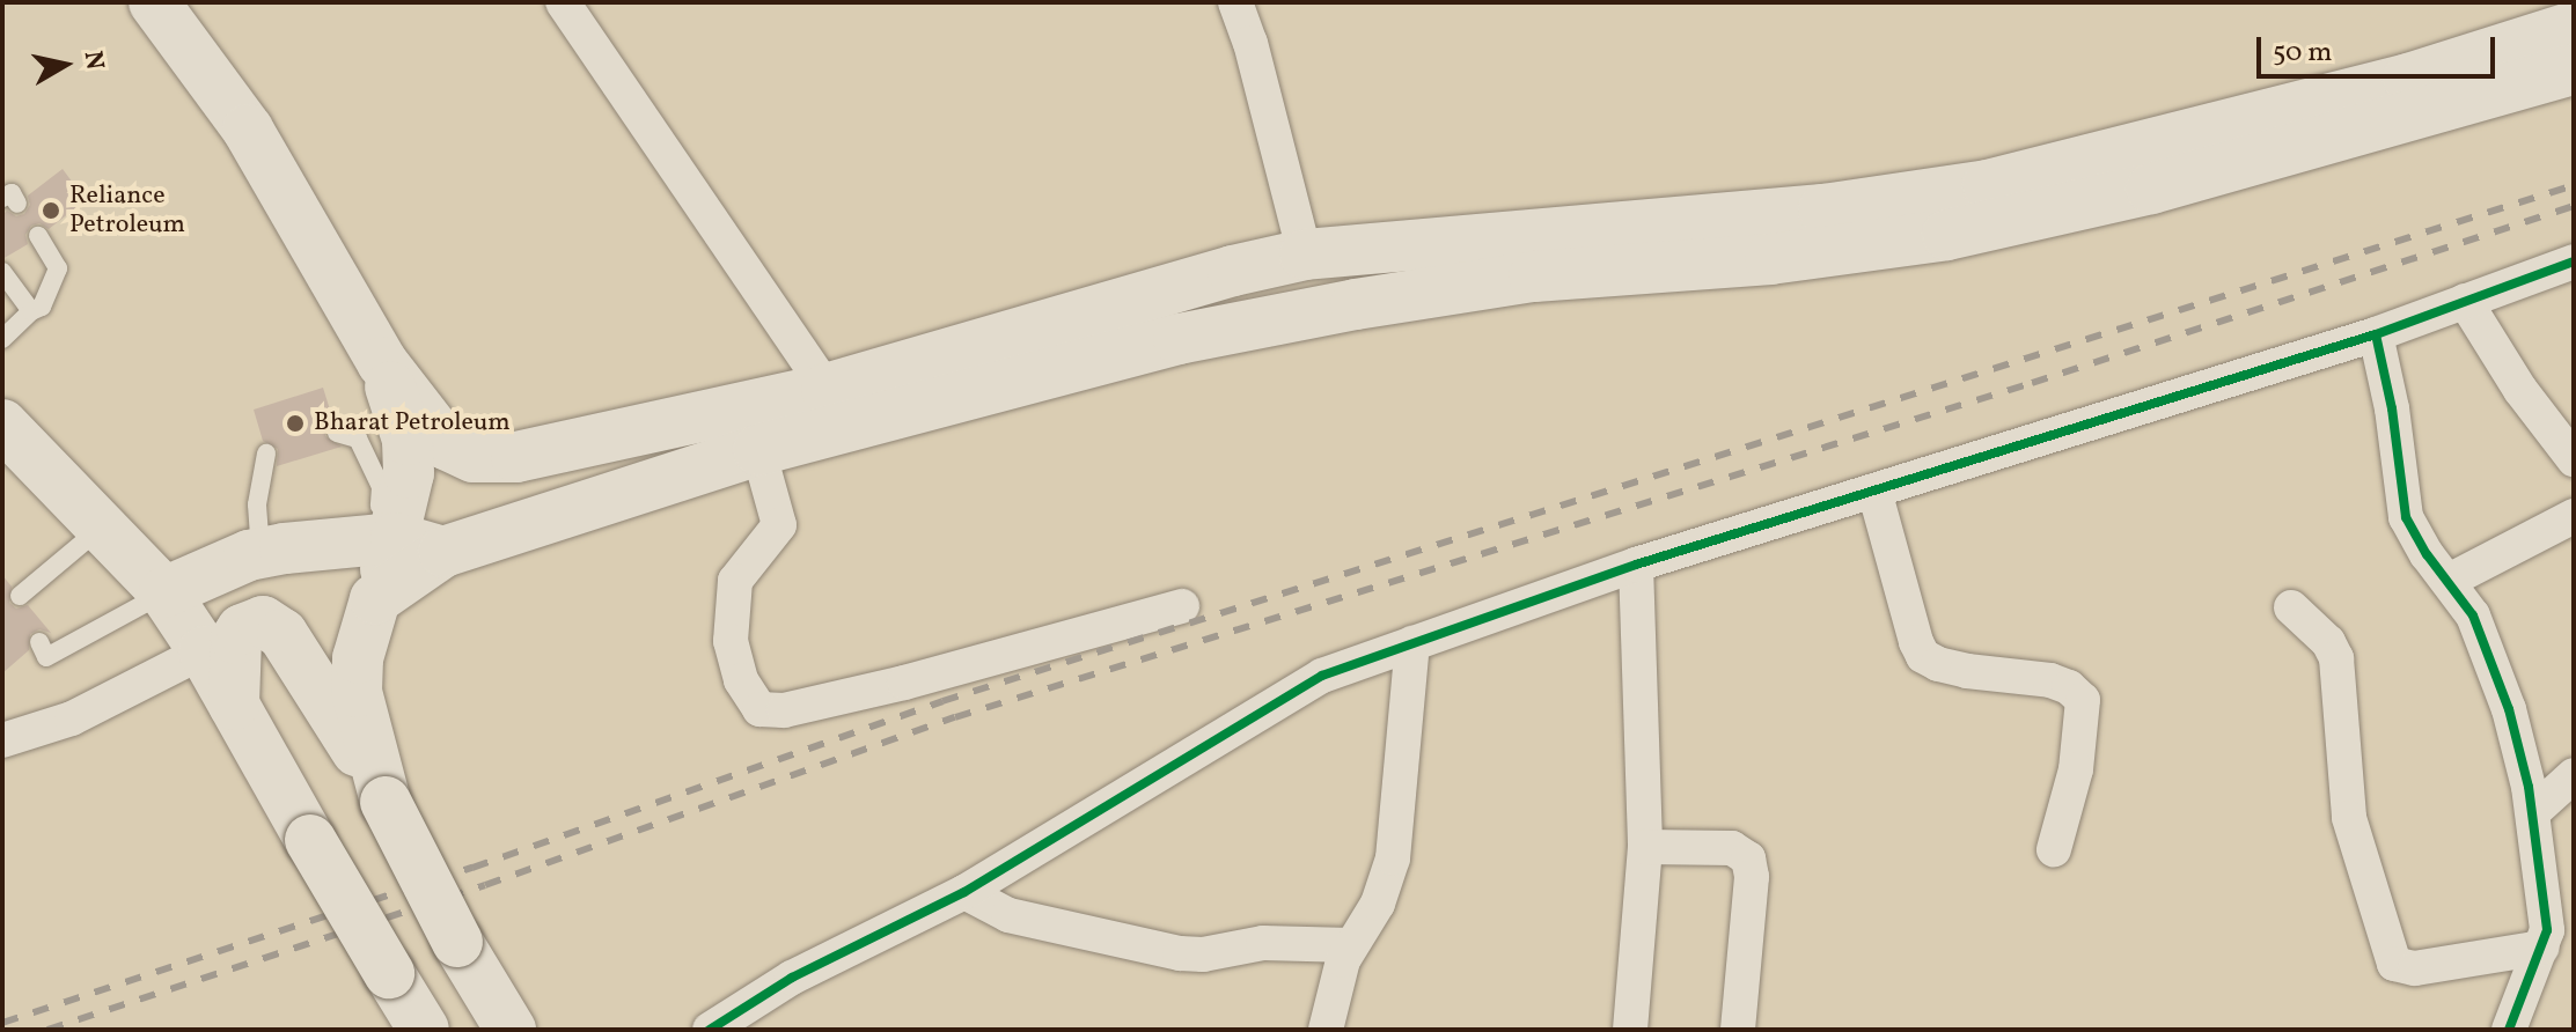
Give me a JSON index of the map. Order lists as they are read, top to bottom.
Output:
{
  "places": ["Reliance Petroleum", "Bharat Petroleum"],
  "scale_bar": "50 m",
  "north": "right"
}
